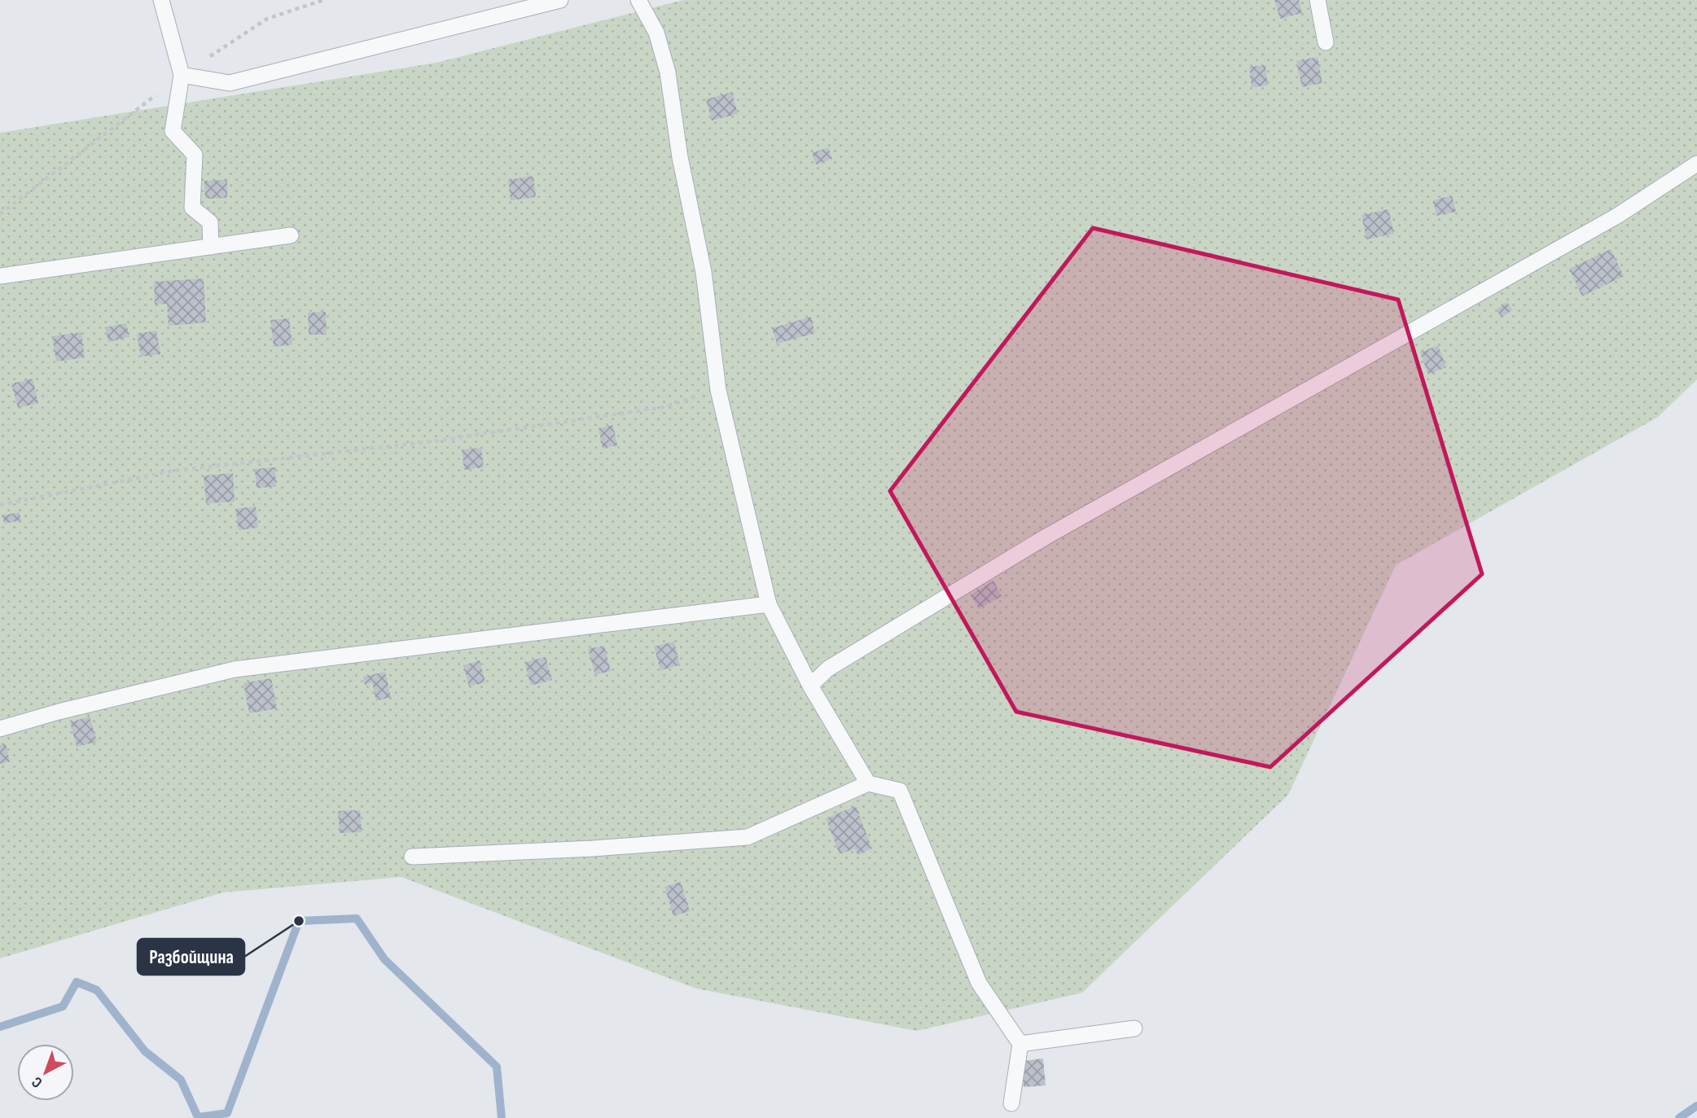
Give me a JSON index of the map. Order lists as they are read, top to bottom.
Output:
{
  "places": ["Разбойщина"],
  "north": "bottom left"
}
